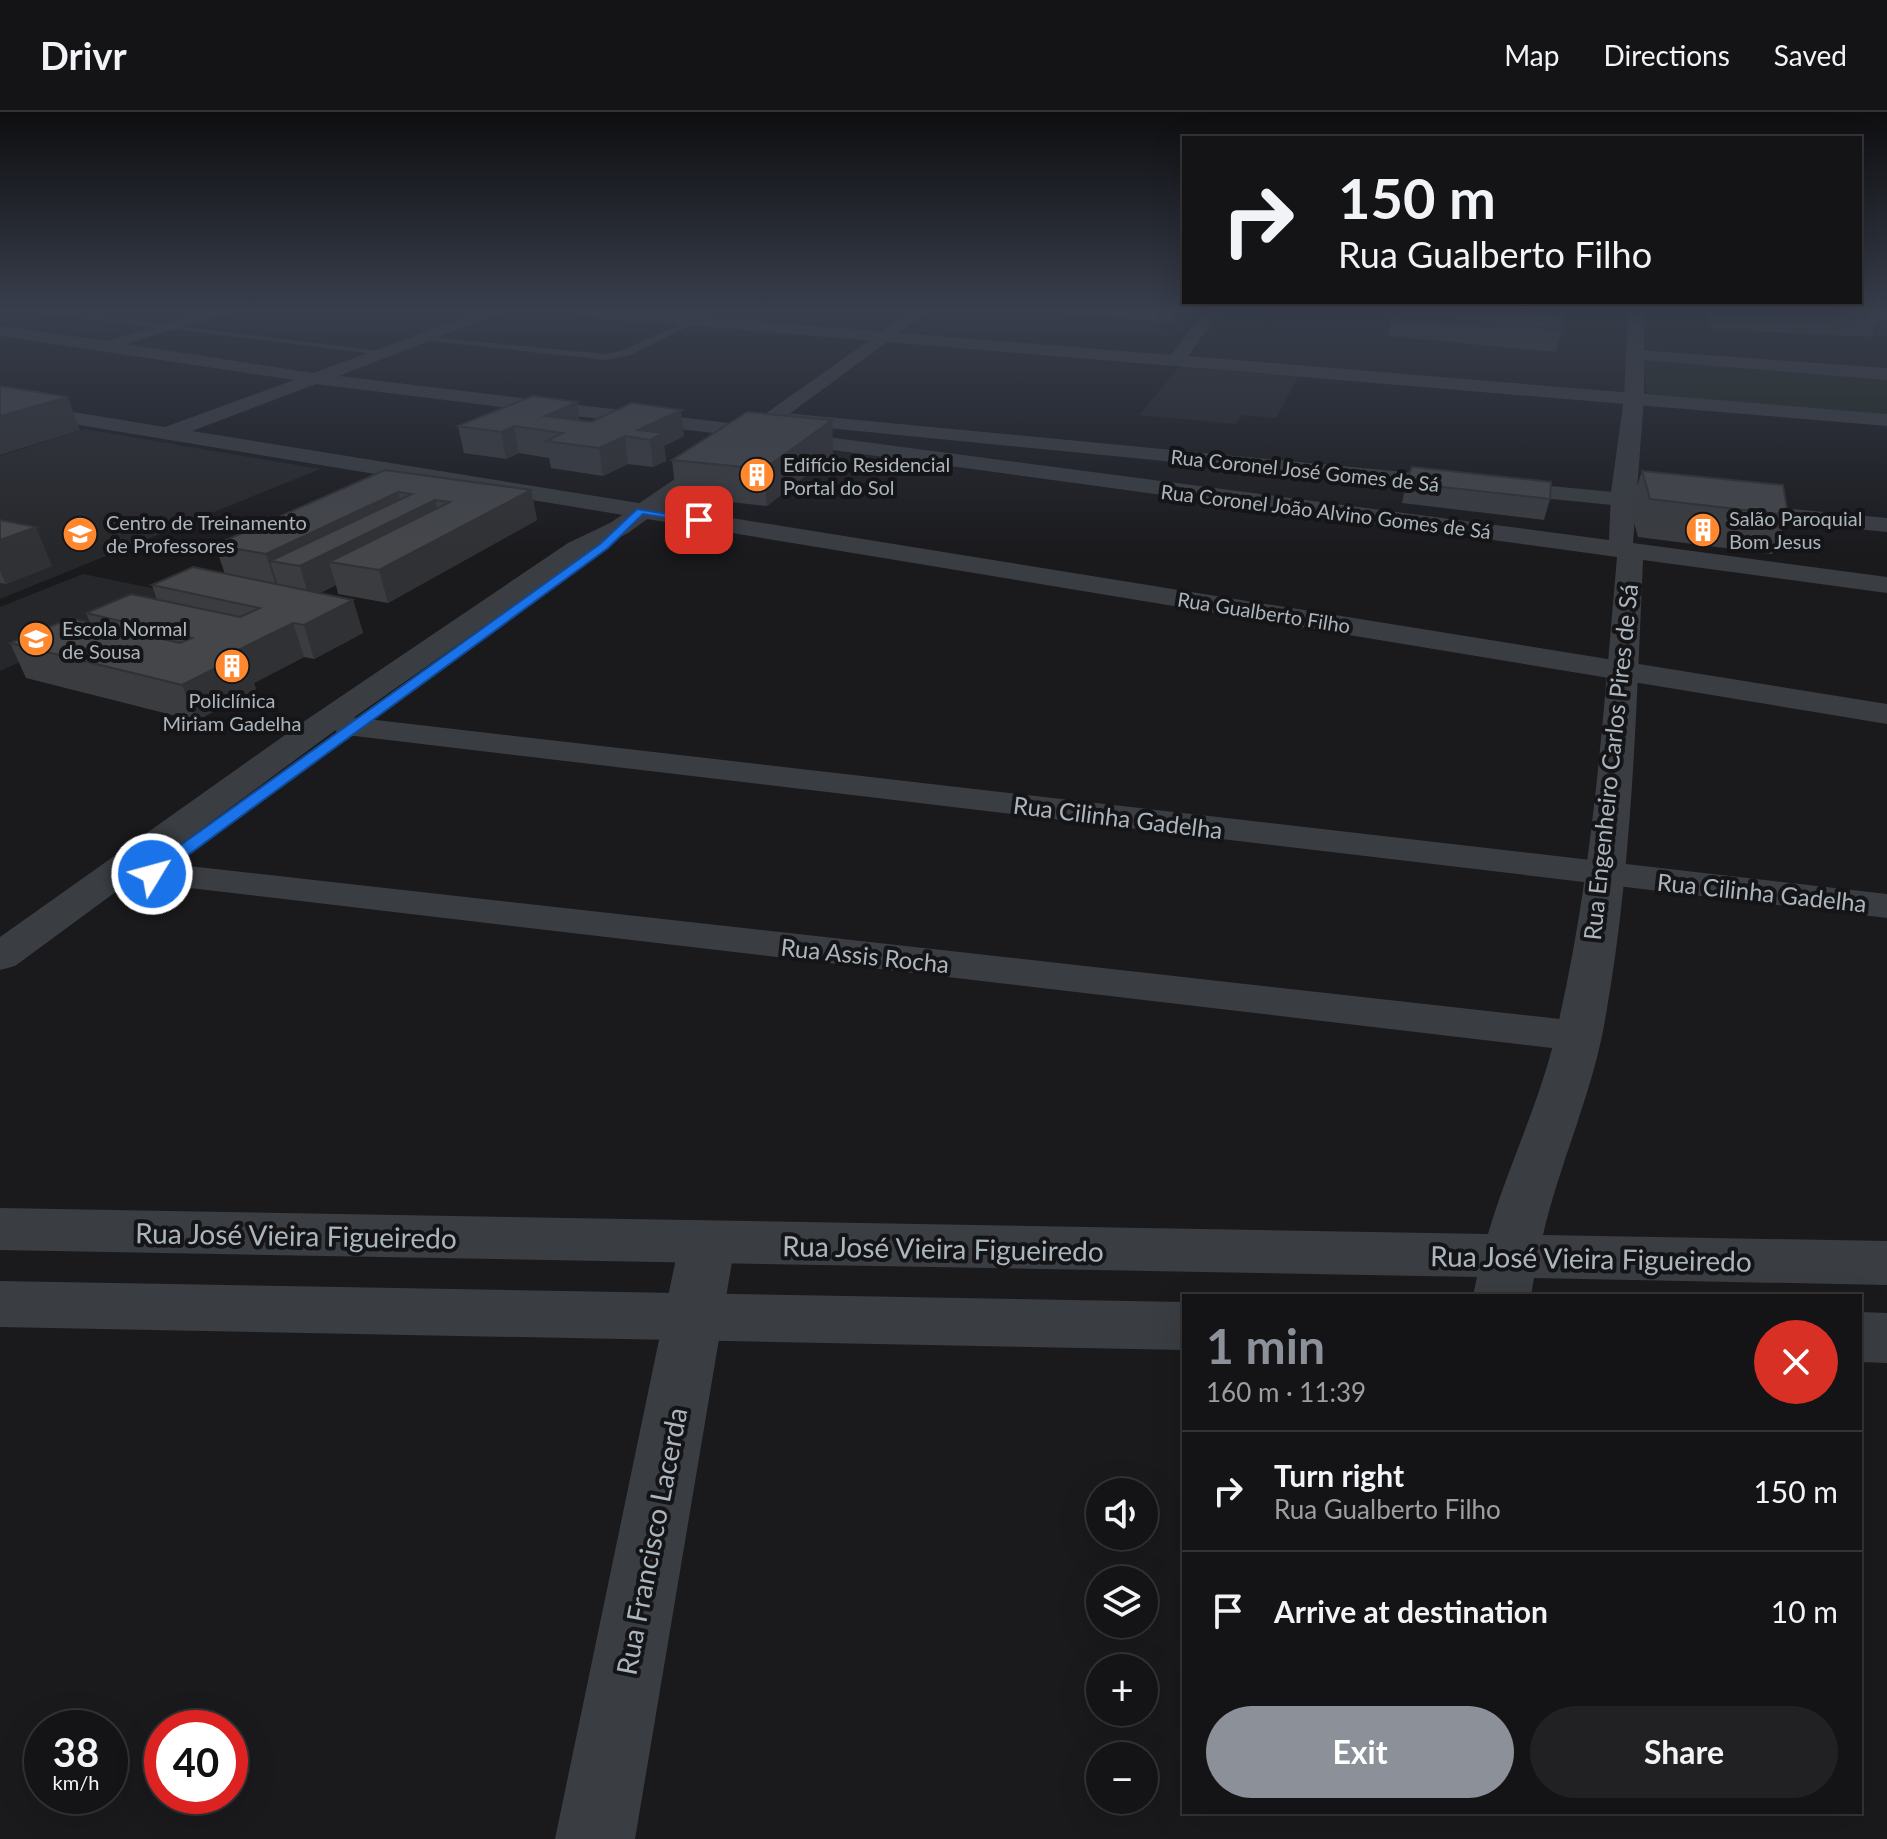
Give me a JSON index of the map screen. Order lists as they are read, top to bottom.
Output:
{
  "streets": {
    "street": [
      "Rua Coronel José Gomes de Sá",
      "Rua Coronel João Alvino Gomes de Sá",
      "Rua Gualberto Filho",
      "Rua Engenheiro Carlos Pires de Sá",
      "Rua Cilinha Gadelha",
      "Rua Assis Rocha",
      "Rua José Vieira Figueiredo",
      "Rua Francisco Lacerda"
    ]
  },
  "crossings": [
    ["Rua Coronel José Gomes de Sá", "Rua Coronel João Alvino Gomes de Sá"],
    ["Rua Coronel José Gomes de Sá", "Rua Engenheiro Carlos Pires de Sá"],
    ["Rua Coronel João Alvino Gomes de Sá", "Rua Engenheiro Carlos Pires de Sá"],
    ["Rua Gualberto Filho", "Rua Engenheiro Carlos Pires de Sá"],
    ["Rua Engenheiro Carlos Pires de Sá", "Rua Cilinha Gadelha"],
    ["Rua Engenheiro Carlos Pires de Sá", "Rua Assis Rocha"],
    ["Rua Engenheiro Carlos Pires de Sá", "Rua José Vieira Figueiredo"],
    ["Rua José Vieira Figueiredo", "Rua Francisco Lacerda"]
  ],
  "places": {
    "building": ["Edifício Residencial Portal do Sol", "Salão Paroquial Bom Jesus", "Policlínica Miriam Gadelha"],
    "school or university": ["Centro de Treinamento de Professores", "Escola Normal de Sousa"]
  },
  "page": {
    "header": "Drivr",
    "nav": ["Map", "Directions", "Saved"],
    "turn": ["150 m", "Rua Gualberto Filho"],
    "heading": ["1 min", "160 m · 11:39"],
    "list": [
      {
        "name": "Turn right",
        "note": "Rua Gualberto Filho",
        "value": "150 m"
      },
      {
        "name": "Arrive at destination",
        "value": "10 m"
      }
    ],
    "map_buttons": ["+", "−"],
    "buttons": ["Exit", "Share"],
    "speed": "38 km/h",
    "limit": "40"
  }
}
